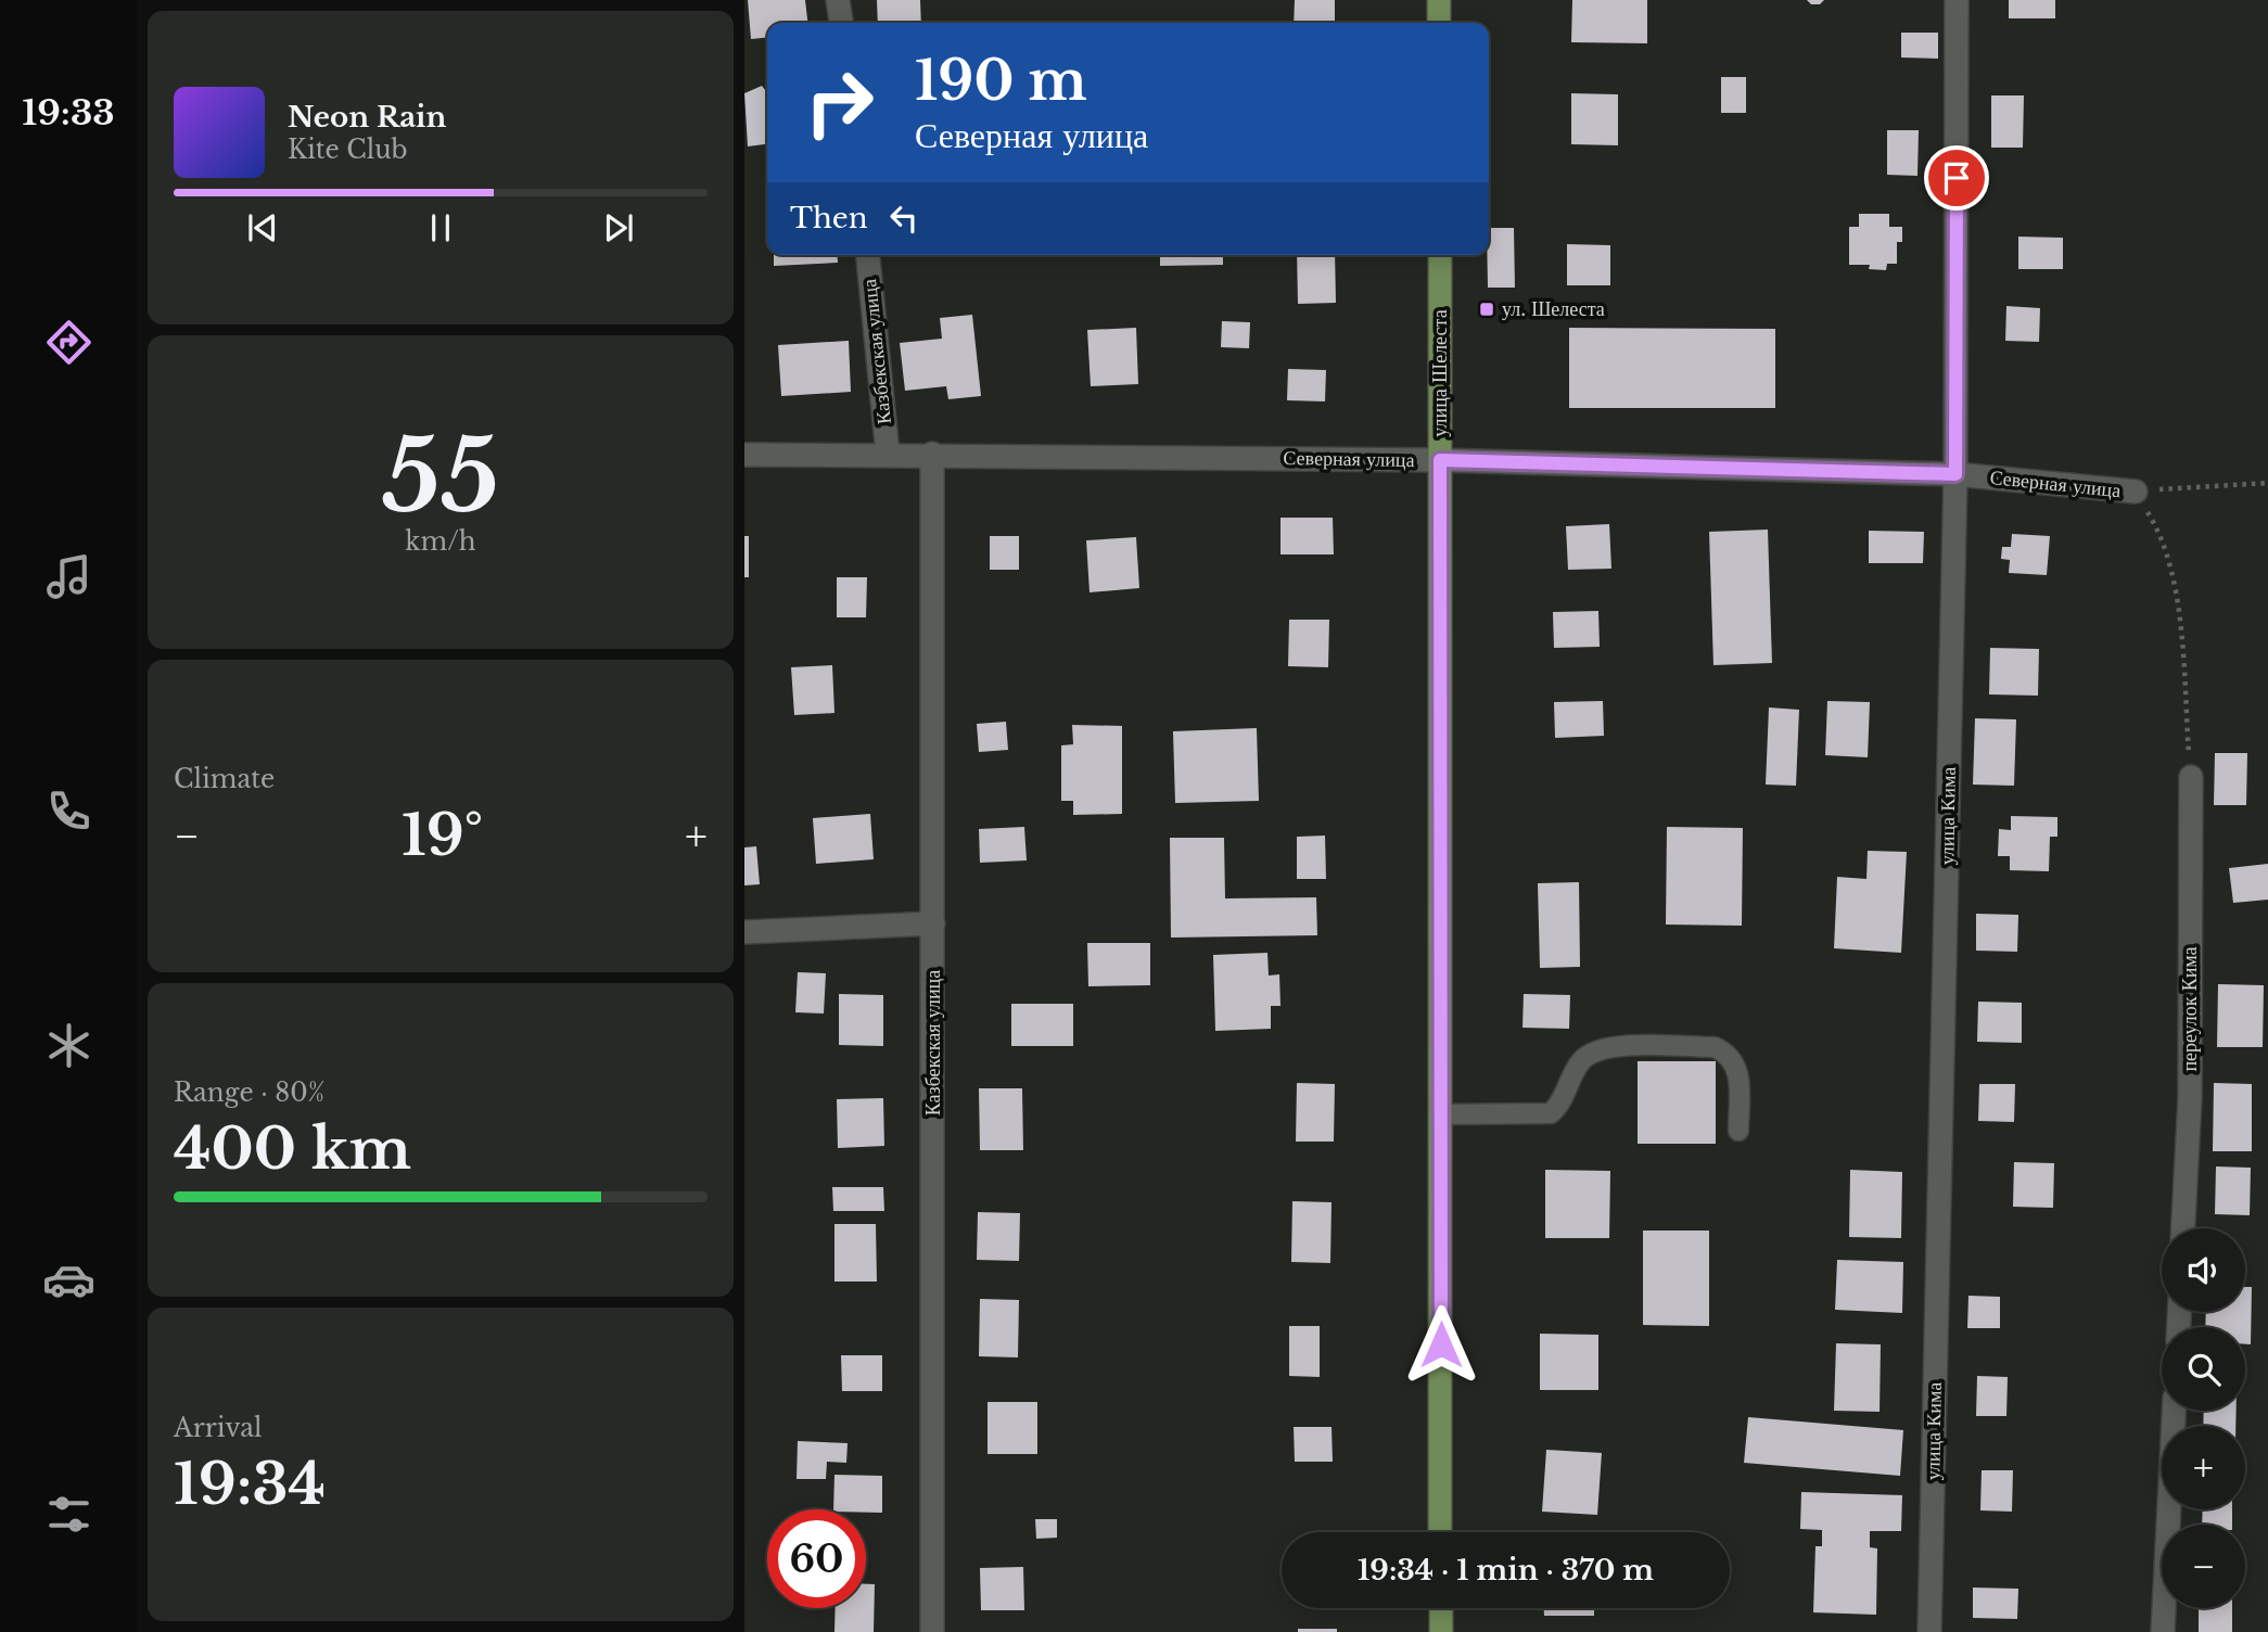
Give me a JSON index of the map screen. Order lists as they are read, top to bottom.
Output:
{
  "streets": {
    "main road": ["улица Шелеста"],
    "street": [
      "Казбекская улица",
      "Северная улица",
      "улица Кима",
      "переулок Кима"
    ]
  },
  "crossings": [
    ["Казбекская улица", "Северная улица"],
    ["улица Шелеста", "Северная улица"],
    ["Северная улица", "улица Кима"]
  ],
  "places": {
    "transit": ["ул. Шелеста"]
  },
  "page": {
    "tabs": "19:33",
    "turn": ["190 m", "Северная улица"],
    "song": ["Neon Rain", "Kite Club"],
    "then": "Then",
    "tile": [
      ["55", "km/h"],
      "Climate",
      ["Range · 80%", "400 km"],
      ["Arrival", "19:34"]
    ],
    "heat": ["−", "19°", "+"],
    "map_buttons": ["+", "−"],
    "limit": "60",
    "trip": "19:34 · 1 min · 370 m"
  }
}
